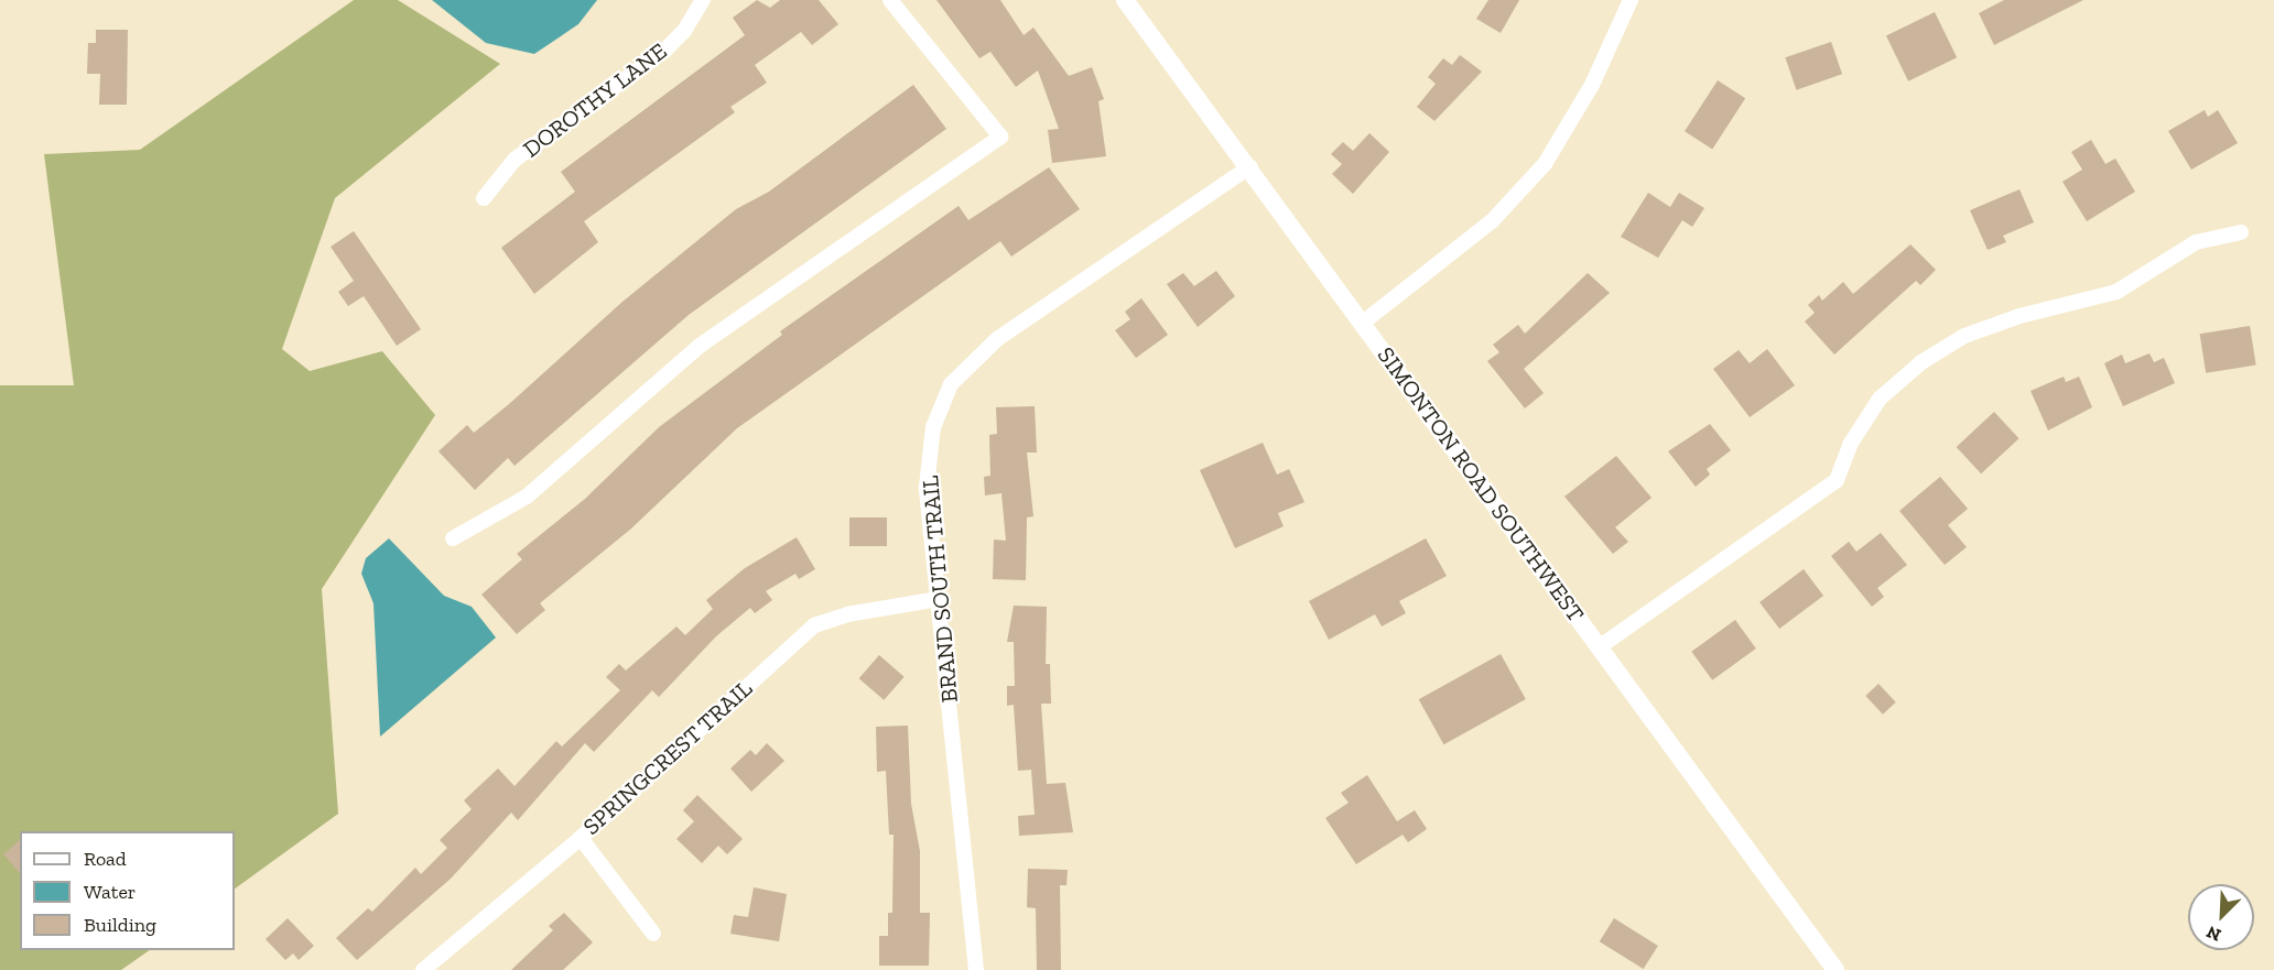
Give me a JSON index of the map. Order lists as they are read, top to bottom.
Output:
{
  "streets": {
    "street": [
      "DOROTHY LANE",
      "SIMONTON ROAD SOUTHWEST",
      "BRAND SOUTH TRAIL",
      "SPRINGCREST TRAIL"
    ]
  },
  "crossings": [
    ["SIMONTON ROAD SOUTHWEST", "BRAND SOUTH TRAIL"],
    ["BRAND SOUTH TRAIL", "SPRINGCREST TRAIL"]
  ],
  "legend": ["Road", "Water", "Building"],
  "north": "bottom left"
}
